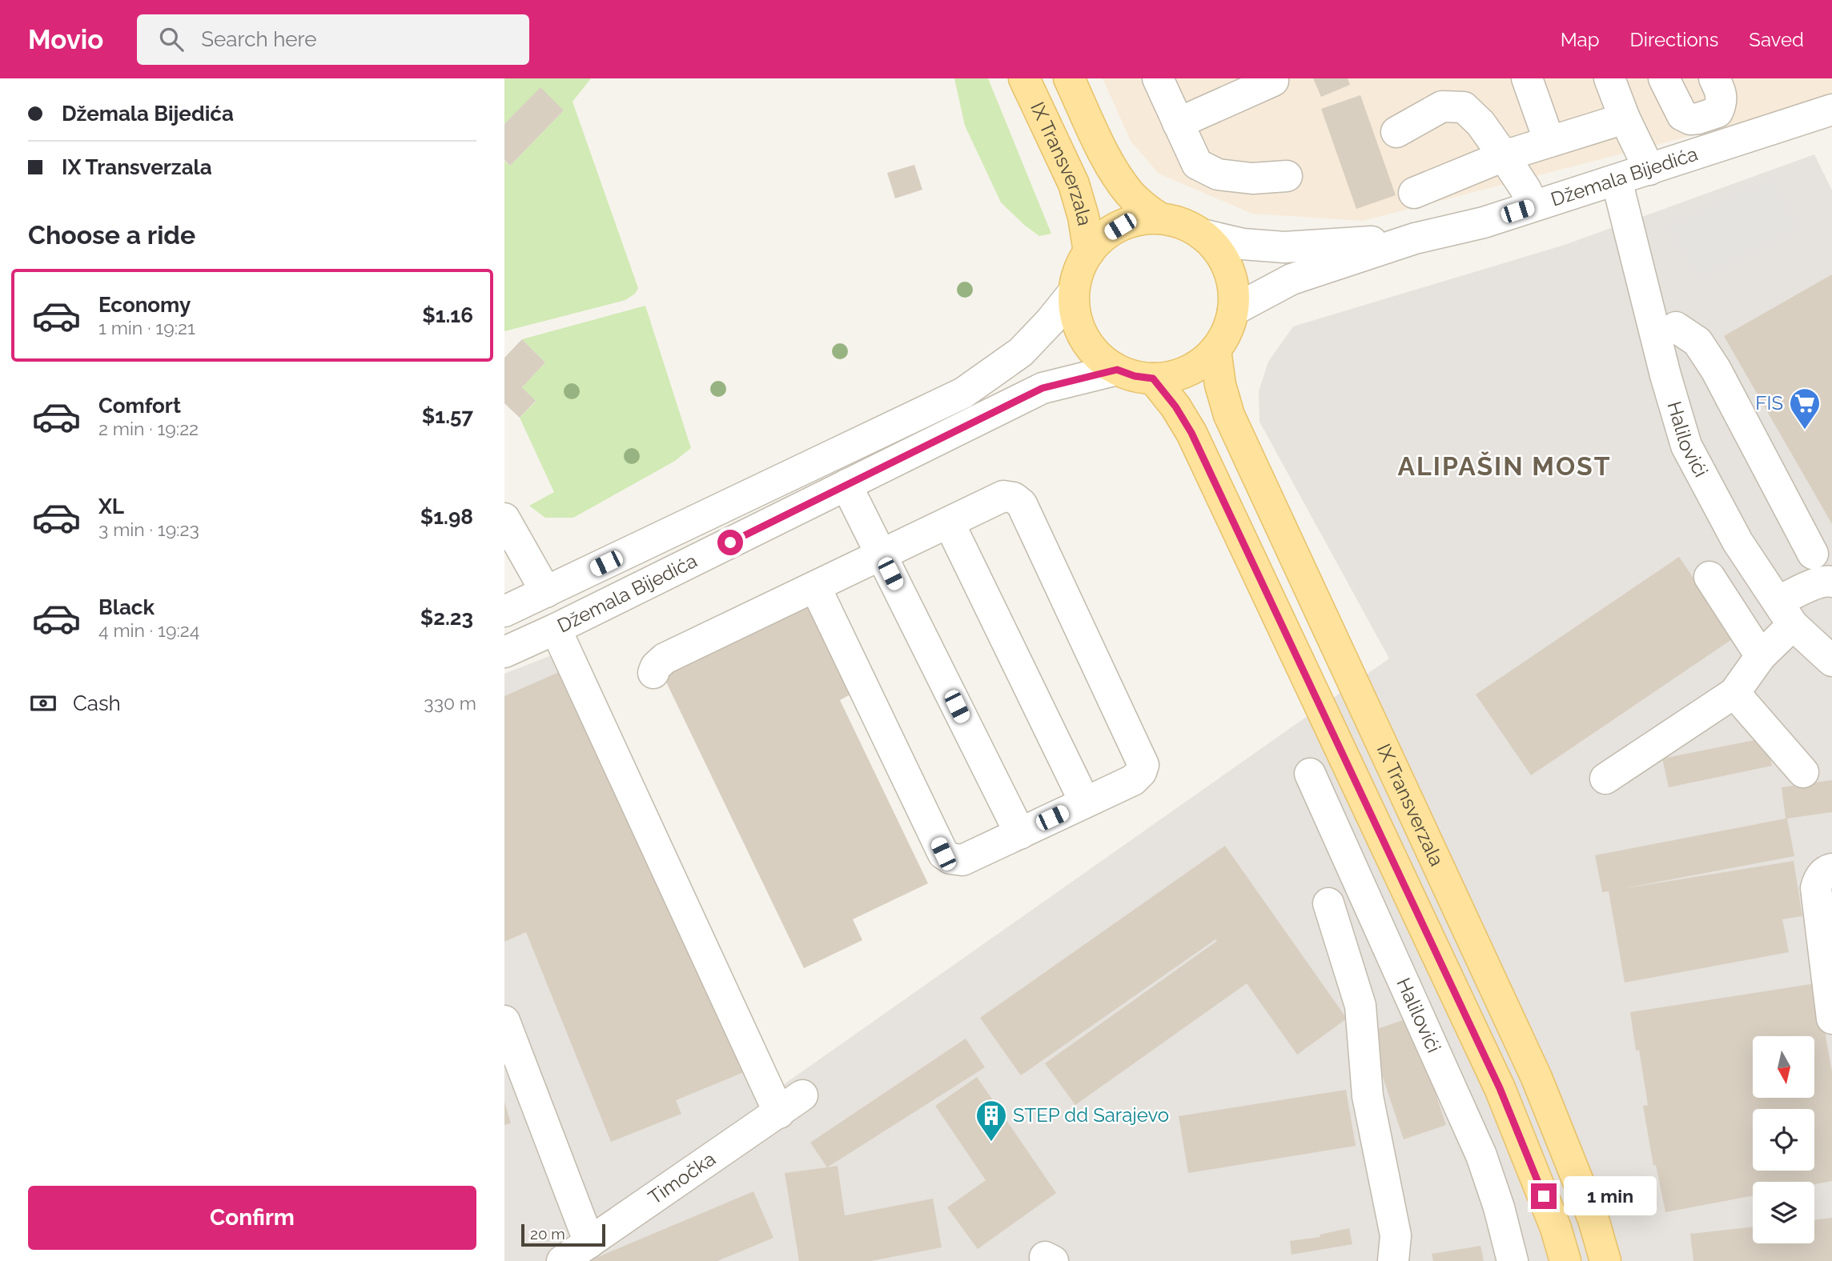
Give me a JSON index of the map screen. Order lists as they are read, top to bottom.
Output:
{
  "streets": {
    "main road": ["IX Transverzala"],
    "street": ["Džemala Bijedića", "Halilovići", "Timočka"]
  },
  "crossings": [
    ["IX Transverzala", "Džemala Bijedića"],
    ["Džemala Bijedića", "Halilovići"],
    ["Džemala Bijedića", "Timočka"]
  ],
  "districts": ["ALIPAŠIN MOST"],
  "places": {
    "supermarket": ["FIS"],
    "building": ["STEP dd Sarajevo"]
  },
  "scale_bar": "20 m",
  "north": "bottom",
  "page": {
    "header": "Movio",
    "search": "Search here",
    "nav": ["Map", "Directions", "Saved"],
    "banner": ["Džemala Bijedića", "IX Transverzala"],
    "heading": "Choose a ride",
    "list": [
      {
        "name": "Economy",
        "note": "1 min · 19:21",
        "value": "$1.16"
      },
      {
        "name": "Comfort",
        "note": "2 min · 19:22",
        "value": "$1.57"
      },
      {
        "name": "XL",
        "note": "3 min · 19:23",
        "value": "$1.98"
      },
      {
        "name": "Black",
        "note": "4 min · 19:24",
        "value": "$2.23"
      }
    ],
    "pay": ["Cash", "330 m"],
    "buttons": "Confirm",
    "bubble": "1 min",
    "scale": "20 m"
  }
}
